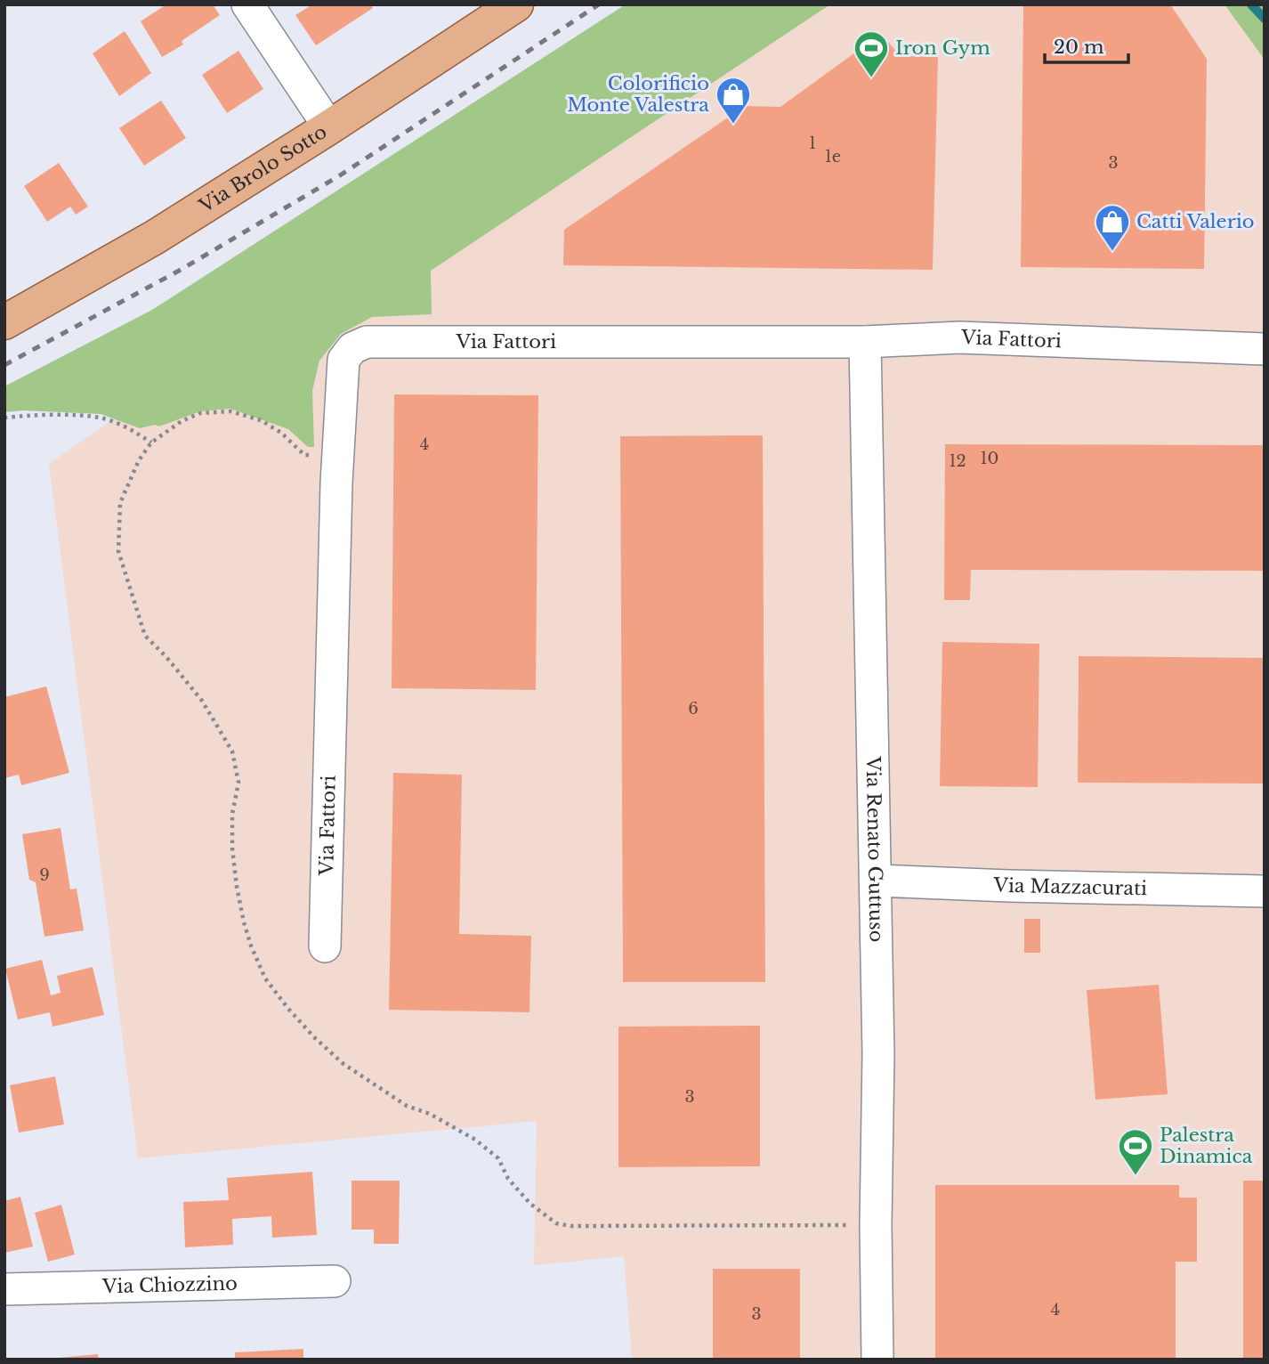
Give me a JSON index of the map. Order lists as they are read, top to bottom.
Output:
{
  "streets": {
    "main road": ["Via Brolo Sotto"],
    "street": [
      "Via Fattori",
      "Via Renato Guttuso",
      "Via Mazzacurati",
      "Via Chiozzino"
    ]
  },
  "crossings": [
    ["Via Fattori", "Via Renato Guttuso"],
    ["Via Renato Guttuso", "Via Mazzacurati"]
  ],
  "places": {
    "sports": ["Iron Gym", "Palestra Dinamica"],
    "shop": ["Colorificio Monte Valestra", "Catti Valerio"]
  },
  "house_numbers": [
    "1",
    "1e",
    "3",
    "4",
    "10",
    "12",
    "6",
    "9",
    "3",
    "4",
    "3"
  ],
  "scale_bar": "20 m"
}
